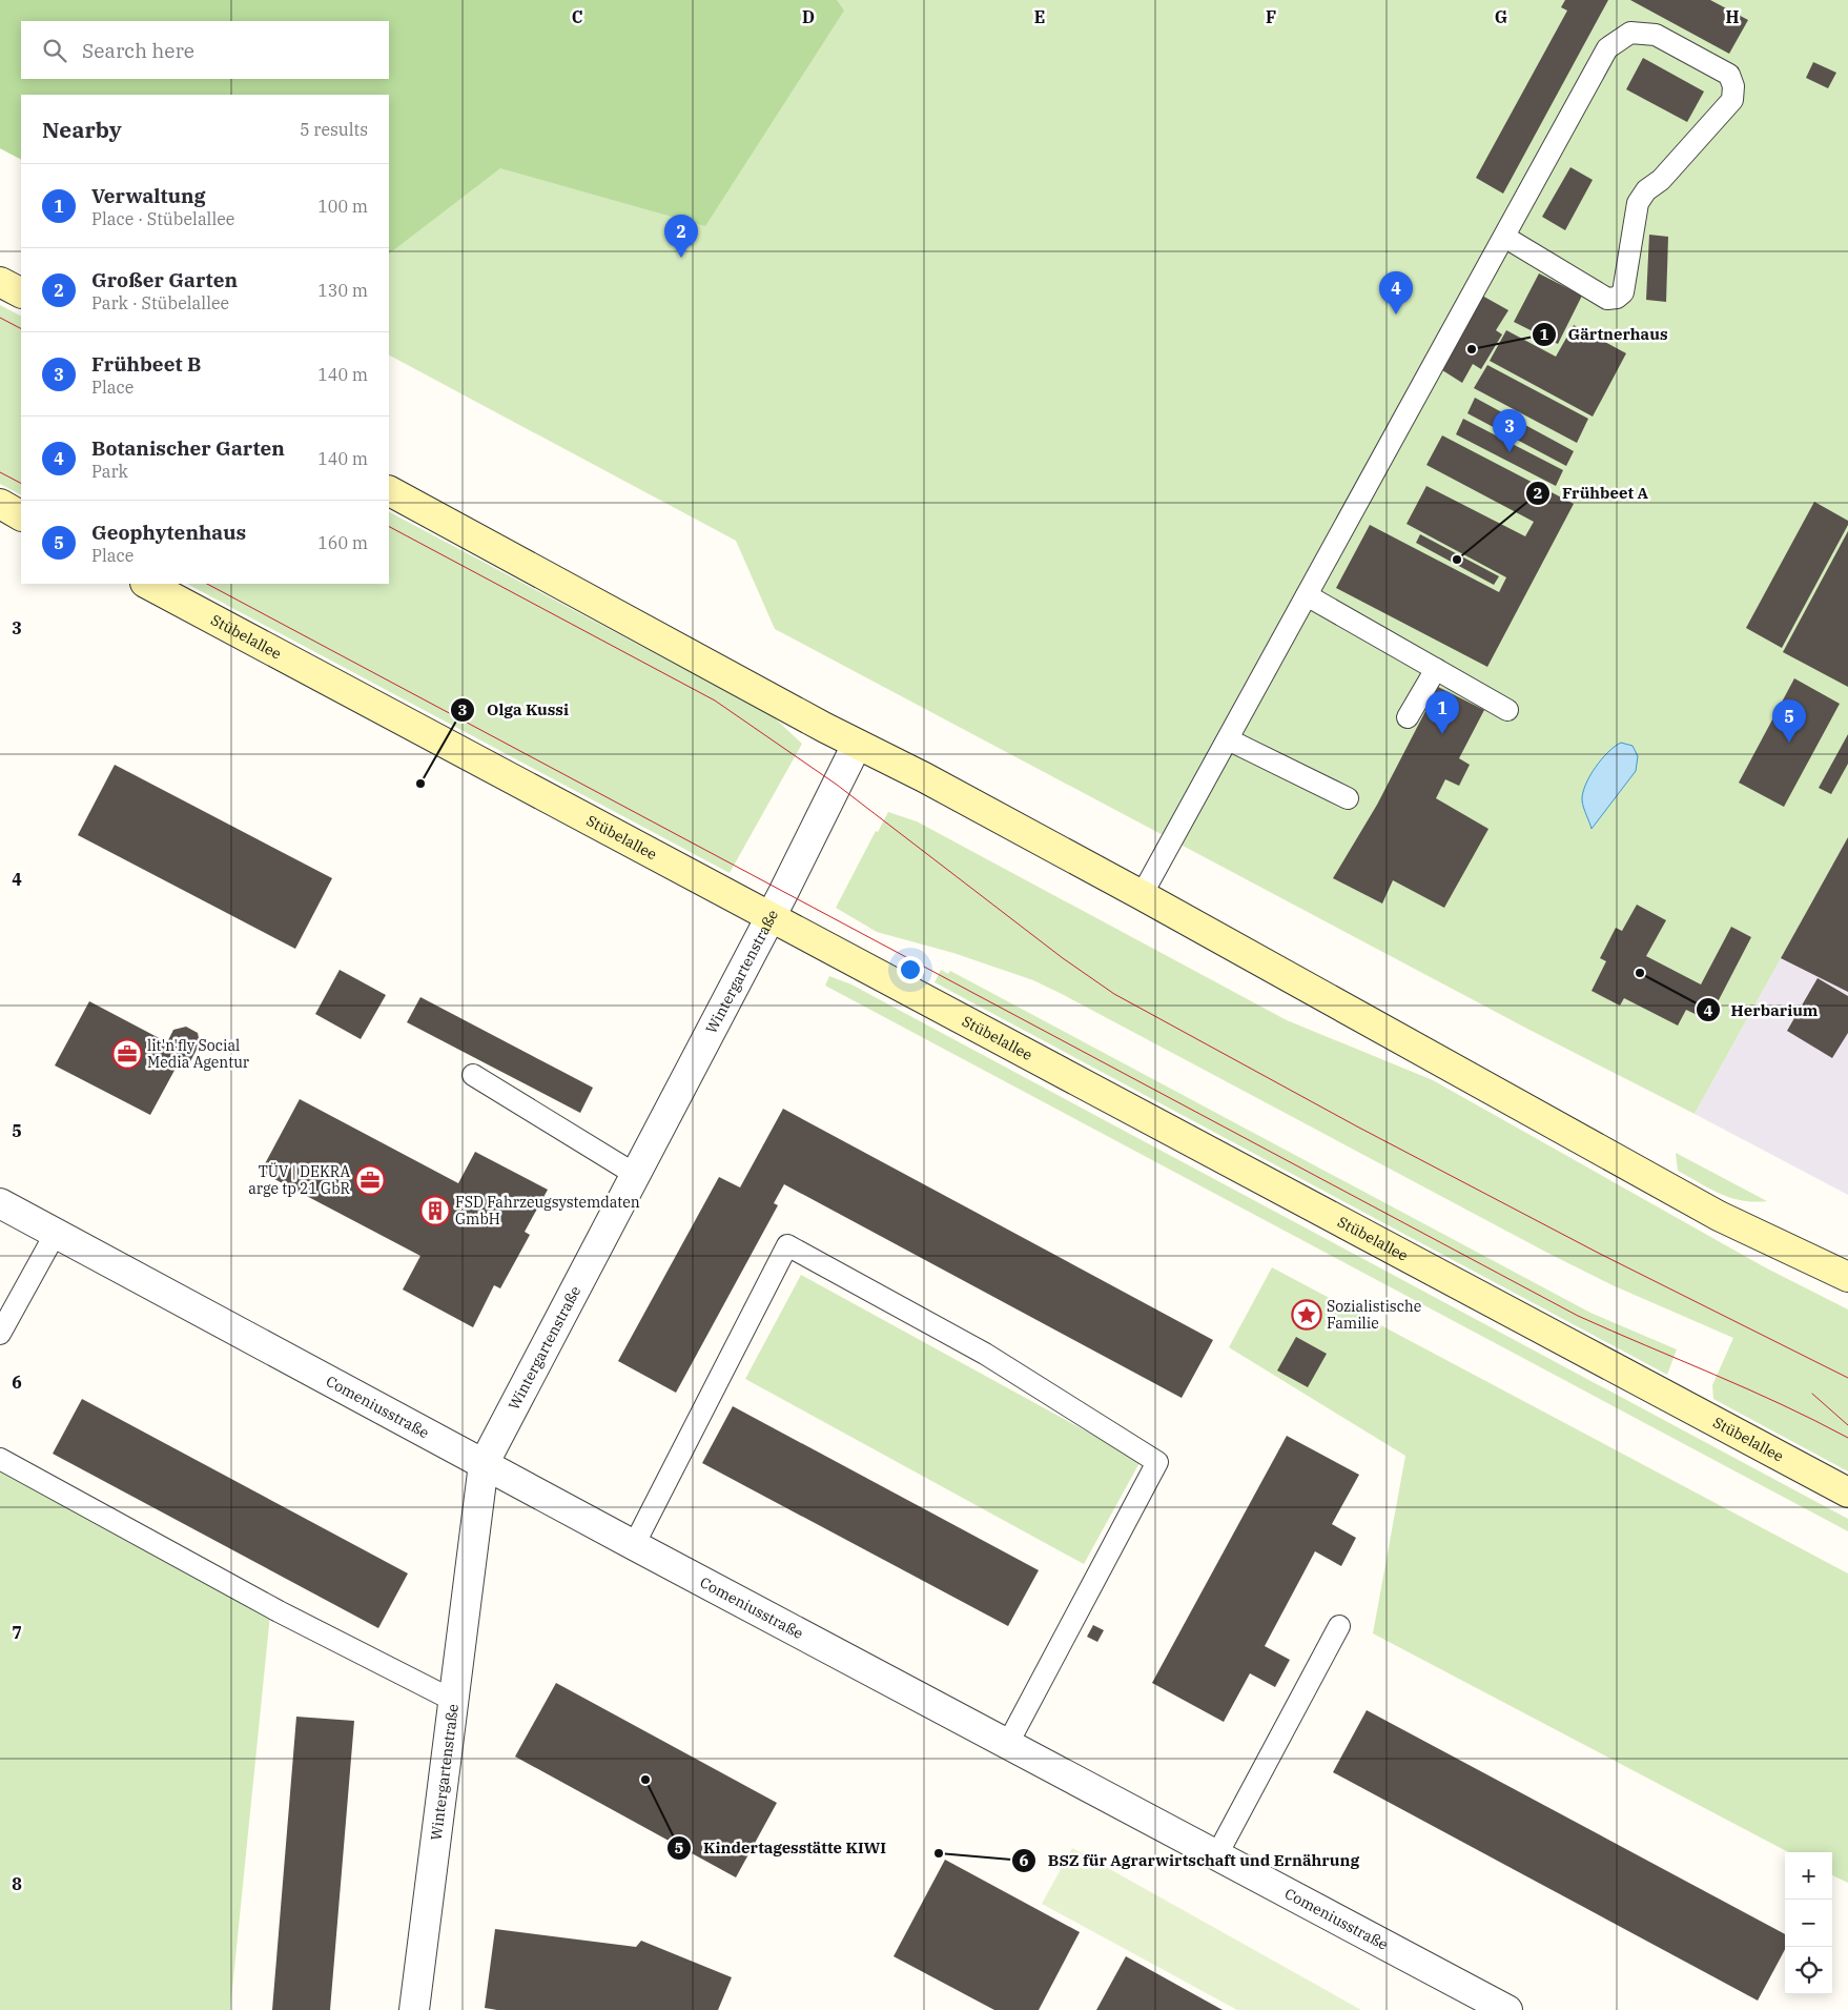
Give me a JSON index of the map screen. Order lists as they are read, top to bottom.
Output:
{
  "streets": {
    "main road": ["Stübelallee"],
    "street": ["Wintergartenstraße", "Comeniusstraße"]
  },
  "crossings": [
    ["Stübelallee", "Wintergartenstraße"],
    ["Wintergartenstraße", "Comeniusstraße"]
  ],
  "places": {
    "other": [
      "Gärtnerhaus",
      "Frühbeet A",
      "Olga Kussi",
      "Herbarium",
      "Kindertagesstätte KIWI",
      "BSZ für Agrarwirtschaft und Ernährung"
    ],
    "office": ["lit'n'fly Social Media Agentur", "TÜV | DEKRA arge tp 21 GbR"],
    "building": ["FSD Fahrzeugsystemdaten GmbH"],
    "place": ["Sozialistische Familie"]
  },
  "page": {
    "search": "Search here",
    "heading": ["Nearby", "5 results"],
    "list": [
      {
        "mark": "1",
        "name": "Verwaltung",
        "note": "Place · Stübelallee",
        "value": "100 m"
      },
      {
        "mark": "2",
        "name": "Großer Garten",
        "note": "Park · Stübelallee",
        "value": "130 m"
      },
      {
        "mark": "3",
        "name": "Frühbeet B",
        "note": "Place",
        "value": "140 m"
      },
      {
        "mark": "4",
        "name": "Botanischer Garten",
        "note": "Park",
        "value": "140 m"
      },
      {
        "mark": "5",
        "name": "Geophytenhaus",
        "note": "Place",
        "value": "160 m"
      }
    ],
    "pins": [
      "2",
      "4",
      "3",
      "1",
      "5"
    ],
    "map_buttons": ["+", "−"]
  },
  "grid": {
    "columns": [
      "C",
      "D",
      "E",
      "F",
      "G",
      "H"
    ],
    "rows": [
      "3",
      "4",
      "5",
      "6",
      "7",
      "8"
    ]
  }
}
